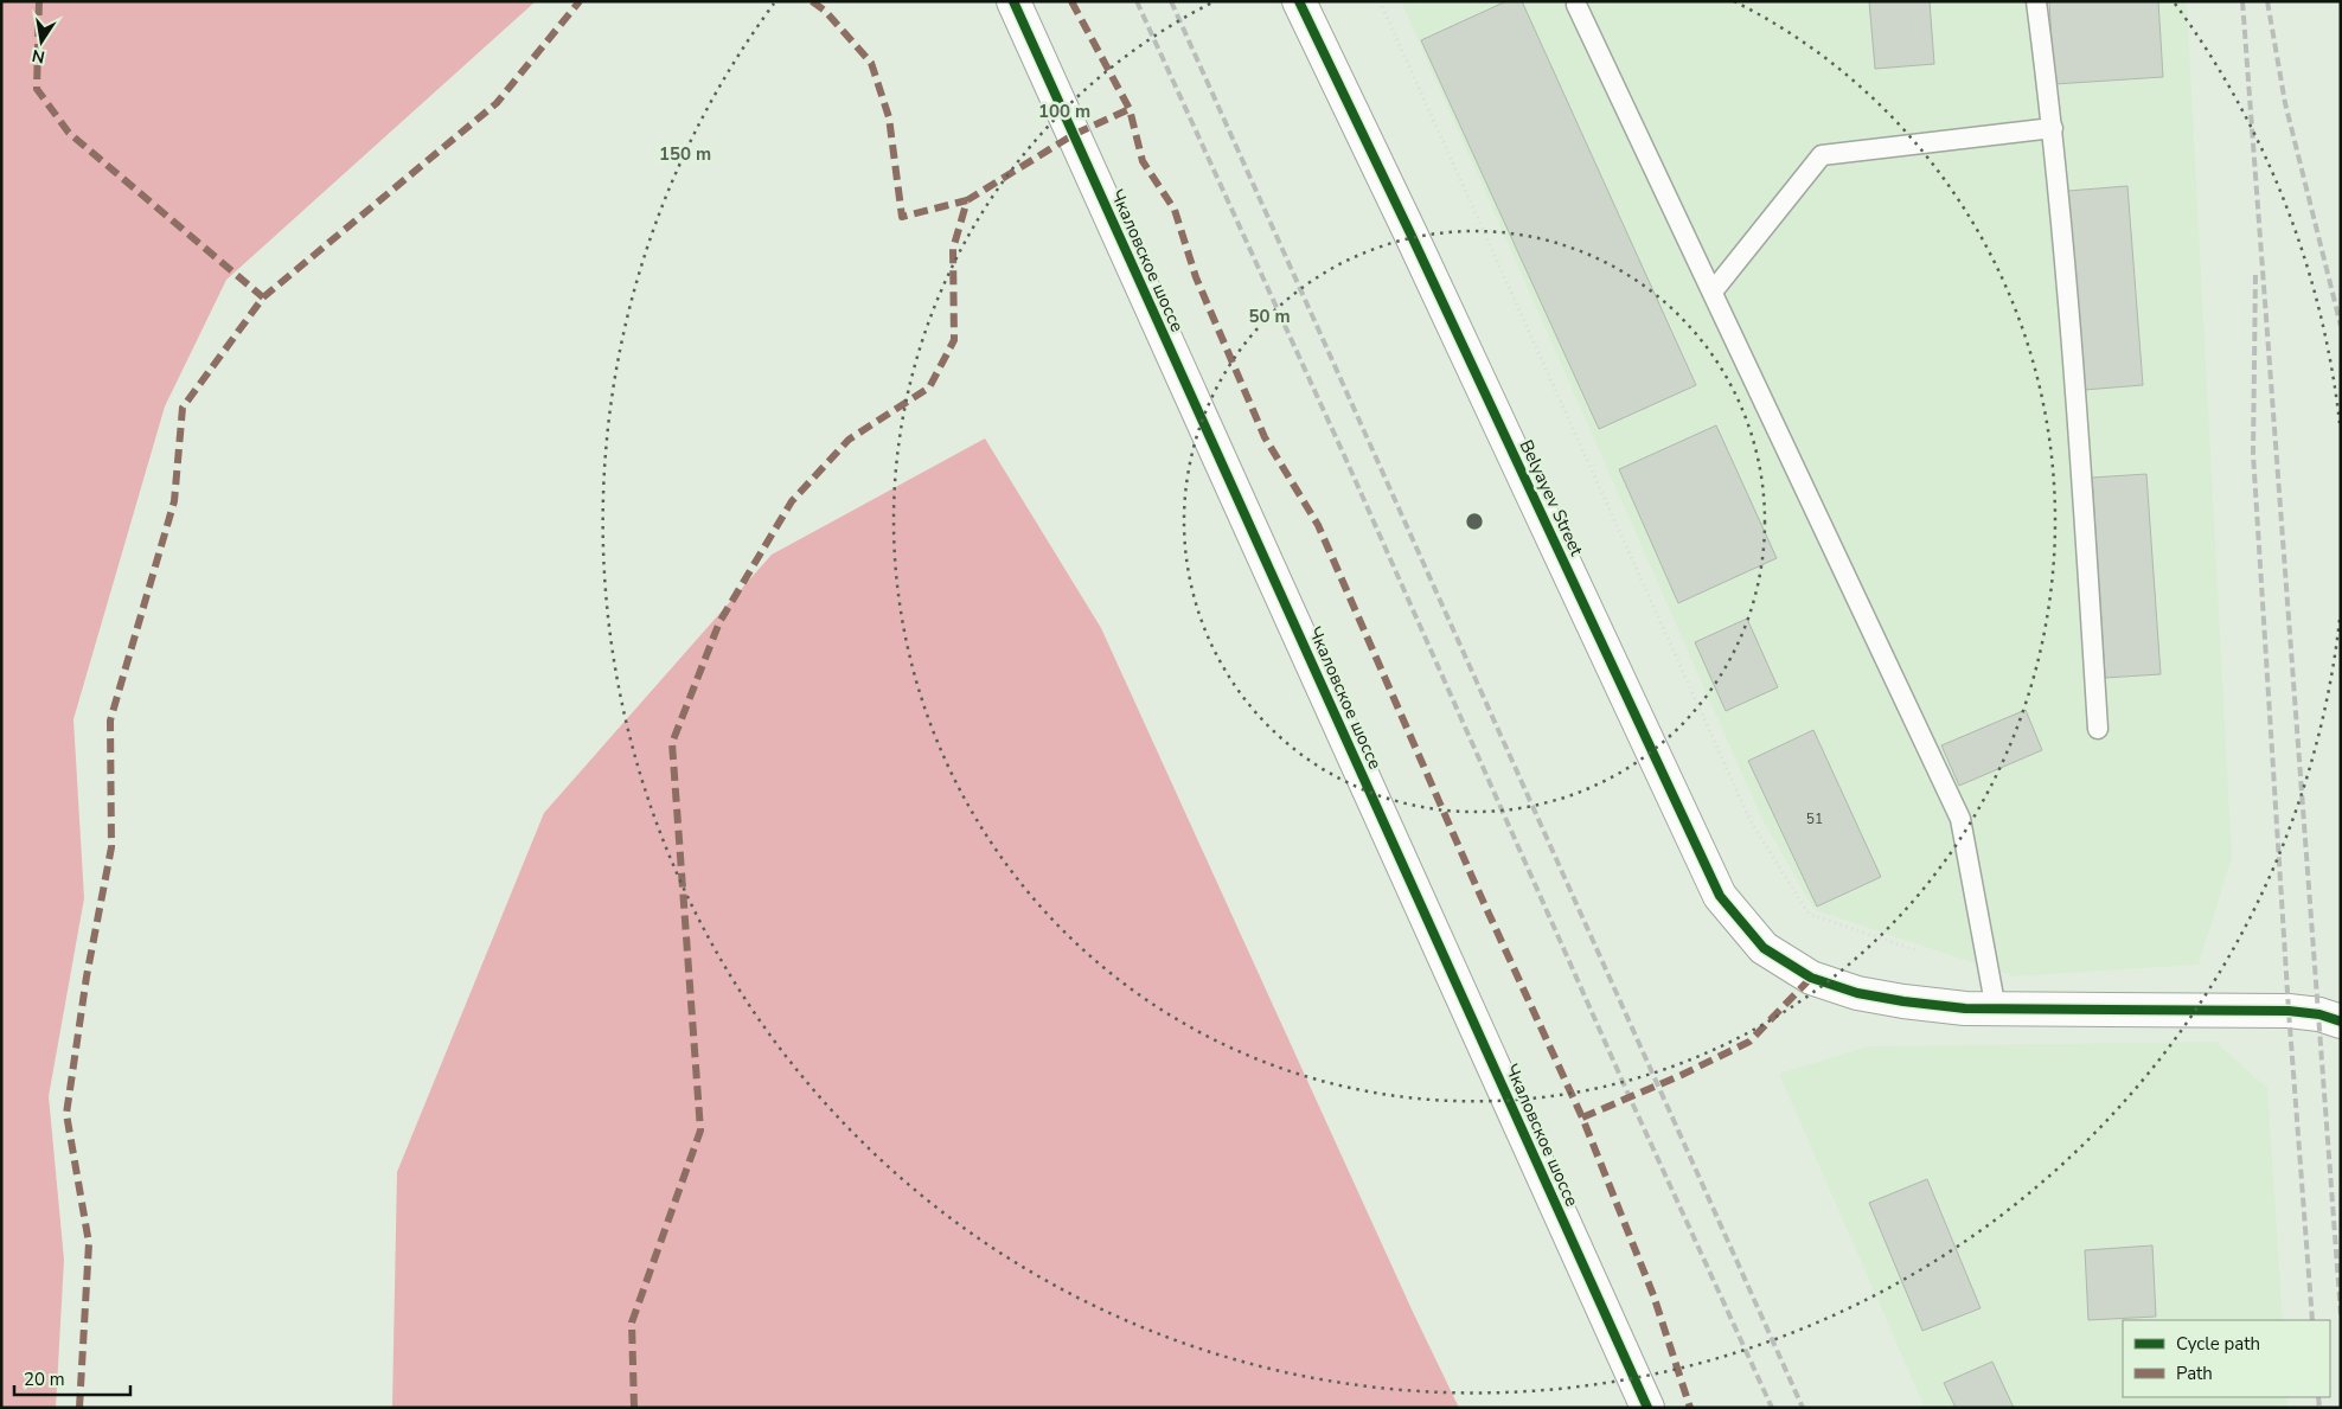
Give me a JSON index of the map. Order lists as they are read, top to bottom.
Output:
{
  "streets": {
    "street": ["Чкаловское шоссе", "Belyayev Street"]
  },
  "house_numbers": ["51"],
  "legend": ["Cycle path", "Path"],
  "scale_bar": "20 m",
  "north": "bottom",
  "rings": ["100 m", "150 m", "50 m"]
}
